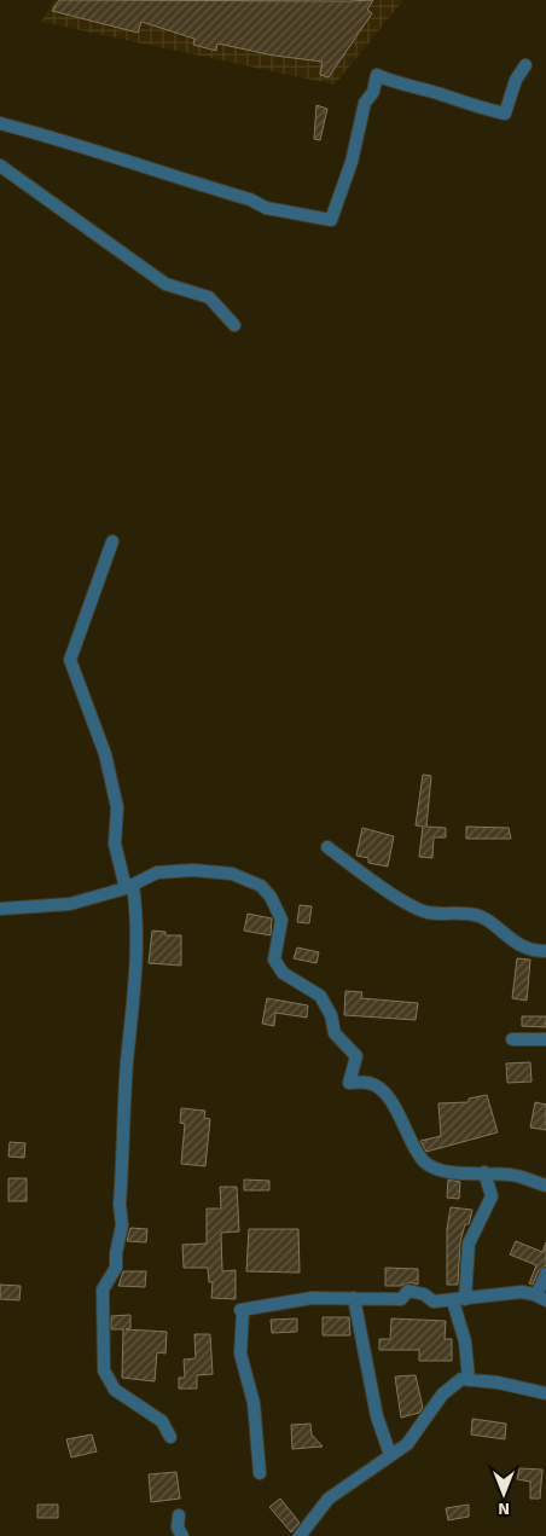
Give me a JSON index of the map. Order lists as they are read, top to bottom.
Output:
{
  "north": "bottom"
}
